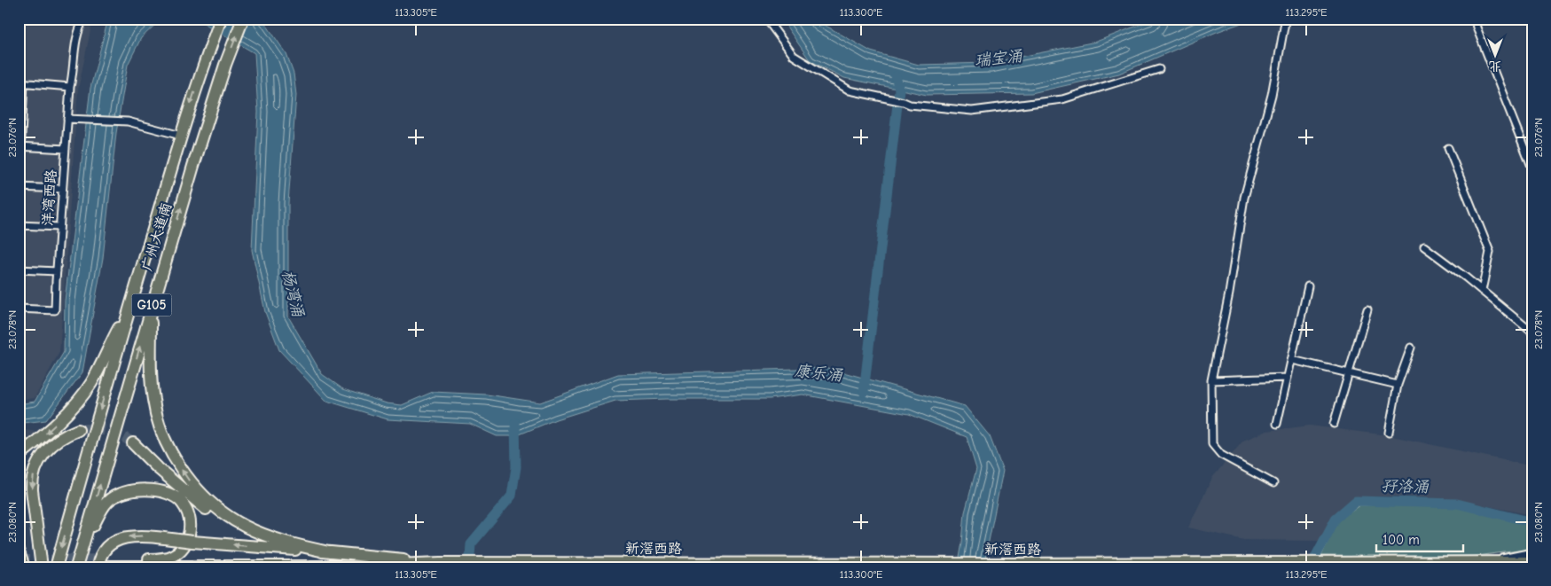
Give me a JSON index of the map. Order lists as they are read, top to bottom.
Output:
{
  "streets": {
    "highway": ["广州大道南", "G105", "新滘西路"],
    "street": ["洋湾西路"]
  },
  "water": [
    "瑞宝涌",
    "杨湾涌",
    "康乐涌",
    "孖洛涌"
  ],
  "scale_bar": "100 m",
  "north": "bottom",
  "coordinates": [
    "113.305°E",
    "113.300°E",
    "113.295°E",
    "23.076°N",
    "23.078°N",
    "23.080°N"
  ]
}
